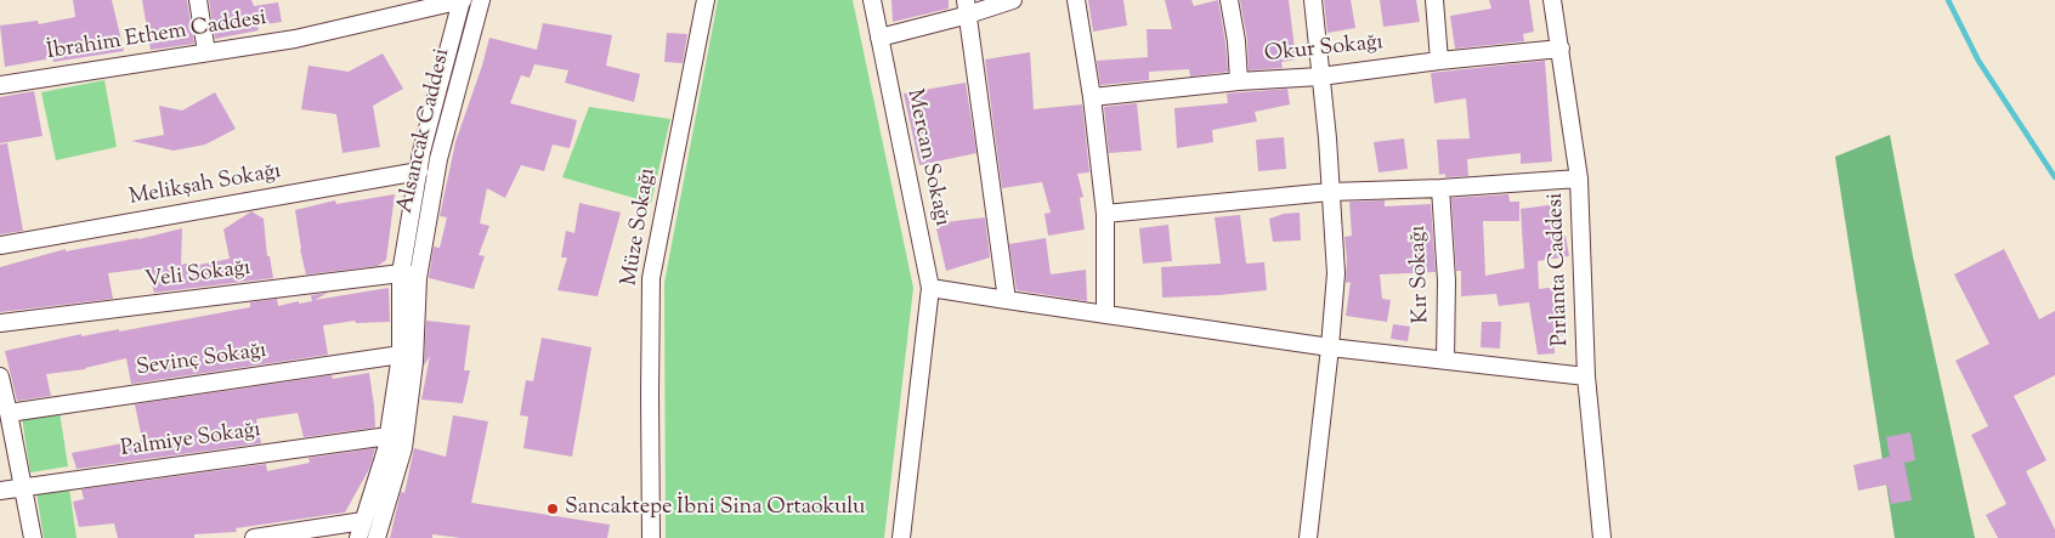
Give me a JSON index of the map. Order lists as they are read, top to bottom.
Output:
{
  "streets": {
    "street": [
      "İbrahim Ethem Caddesi",
      "Okur Sokağı",
      "Alsancak Caddesi",
      "Mercan Sokağı",
      "Melikşah Sokağı",
      "Müze Sokağı",
      "Pırlanta Caddesi",
      "Kır Sokağı",
      "Veli Sokağı",
      "Sevinç Sokağı",
      "Palmiye Sokağı"
    ]
  },
  "crossings": [
    ["İbrahim Ethem Caddesi", "Alsancak Caddesi"],
    ["Okur Sokağı", "Pırlanta Caddesi"],
    ["Alsancak Caddesi", "Melikşah Sokağı"],
    ["Alsancak Caddesi", "Veli Sokağı"],
    ["Alsancak Caddesi", "Sevinç Sokağı"],
    ["Alsancak Caddesi", "Palmiye Sokağı"]
  ],
  "places": ["Sancaktepe İbni Sina Ortaokulu"]
}
